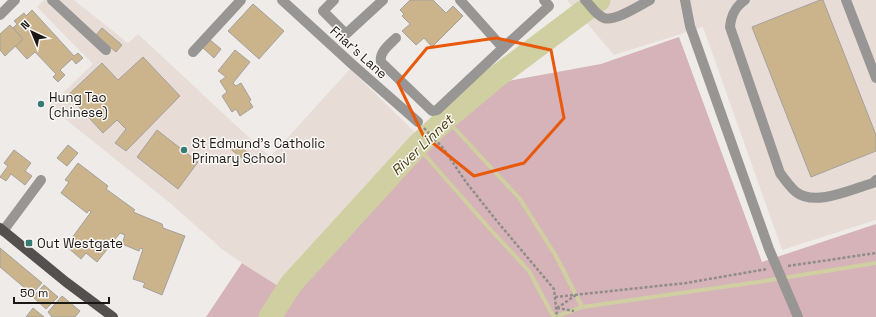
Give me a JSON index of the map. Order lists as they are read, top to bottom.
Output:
{
  "streets": {
    "street": ["Friar's Lane"]
  },
  "water": ["River Linnet"],
  "places": {
    "other": ["Hung Tao (chinese)", "St Edmund's Catholic Primary School"],
    "transit": ["Out Westgate"]
  },
  "scale_bar": "50 m",
  "north": "top left"
}
